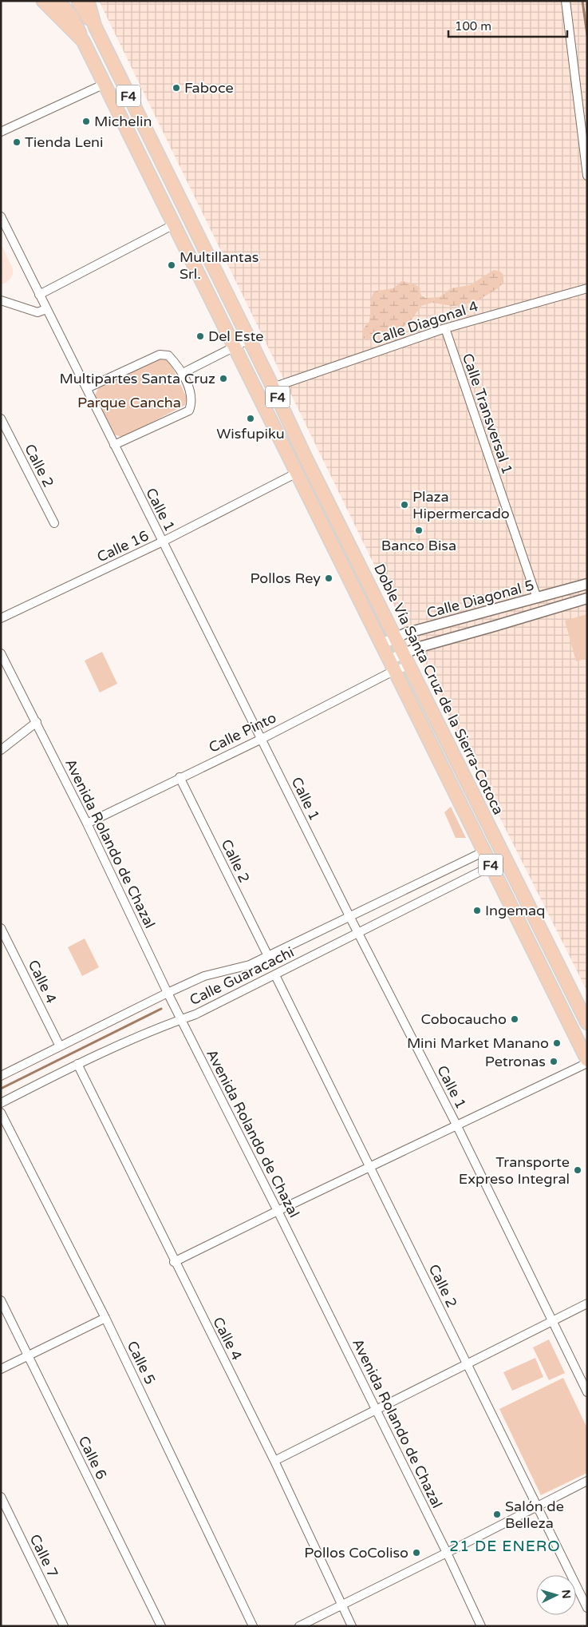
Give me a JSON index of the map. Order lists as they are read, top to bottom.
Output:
{
  "streets": {
    "highway": ["F4", "Doble Vía Santa Cruz de la Sierra-Cotoca"],
    "street": [
      "Calle Diagonal 4",
      "Calle Transversal 1",
      "Calle 2",
      "Calle 1",
      "Calle 16",
      "Calle Diagonal 5",
      "Calle Pinto",
      "Avenida Rolando de Chazal",
      "Calle Guaracachi",
      "Calle 4",
      "Calle 5",
      "Calle 6",
      "Calle 7"
    ]
  },
  "crossings": [
    ["F4", "Calle 16"],
    ["F4", "Calle Diagonal 5"],
    ["F4", "Calle Pinto"],
    ["F4", "Calle Guaracachi"],
    ["Calle Diagonal 4", "Calle Transversal 1"],
    ["Calle Diagonal 4", "Doble Vía Santa Cruz de la Sierra-Cotoca"],
    ["Calle Transversal 1", "Calle Diagonal 5"],
    ["Calle 2", "Calle Pinto"],
    ["Calle 2", "Calle Guaracachi"],
    ["Calle 1", "Calle 16"],
    ["Calle 1", "Calle Pinto"],
    ["Calle 1", "Calle Guaracachi"],
    ["Calle Diagonal 5", "Doble Vía Santa Cruz de la Sierra-Cotoca"],
    ["Calle Diagonal 5", "Calle Pinto"],
    ["Doble Vía Santa Cruz de la Sierra-Cotoca", "Calle Pinto"],
    ["Calle Pinto", "Avenida Rolando de Chazal"],
    ["Avenida Rolando de Chazal", "Calle Guaracachi"],
    ["Calle Guaracachi", "Calle 4"]
  ],
  "districts": ["21 DE ENERO"],
  "parks": ["Parque Cancha"],
  "places": [
    "Faboce",
    "Michelin",
    "Tienda Leni",
    "Multillantas Srl.",
    "Del Este",
    "Multipartes Santa Cruz",
    "Wisfupiku",
    "Plaza Hipermercado",
    "Banco Bisa",
    "Pollos Rey",
    "Ingemaq",
    "Cobocaucho",
    "Mini Market Manano",
    "Petronas",
    "Transporte Expreso Integral",
    "Salón de Belleza",
    "Pollos CoColiso"
  ],
  "scale_bar": "100 m",
  "north": "right"
}
